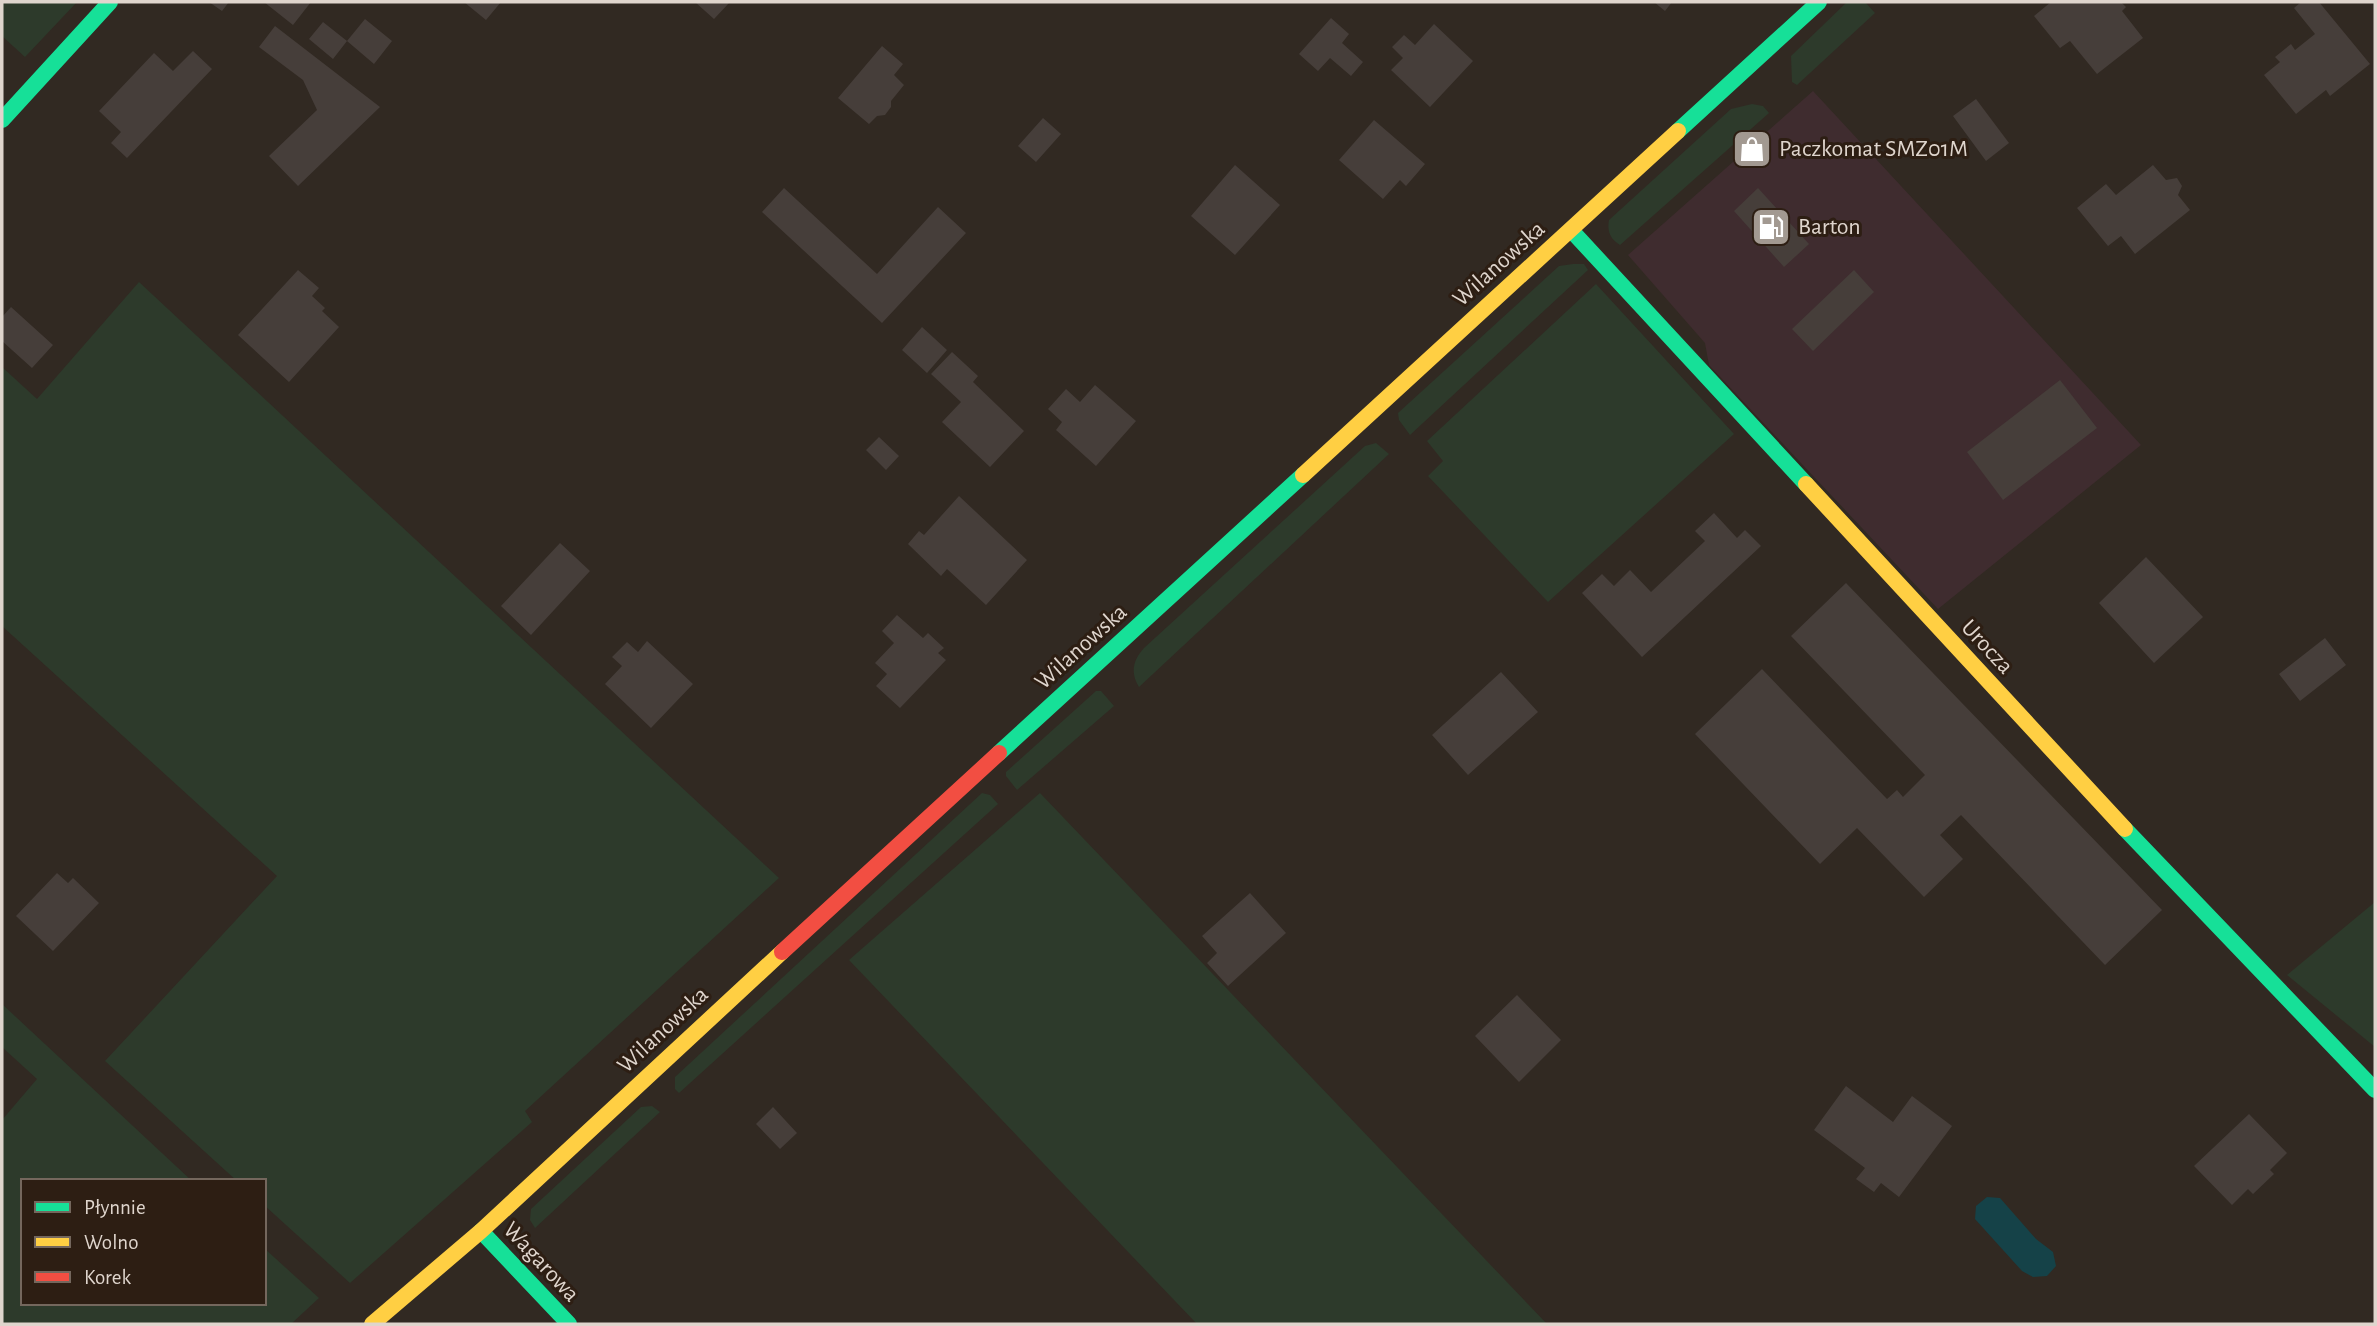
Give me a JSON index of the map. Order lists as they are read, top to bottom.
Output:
{
  "streets": {
    "main road": ["Wilanowska", "Urocza", "Wagarowa"]
  },
  "crossings": [
    ["Wilanowska", "Urocza"],
    ["Wilanowska", "Wagarowa"]
  ],
  "places": {
    "shop": ["Paczkomat SMZ01M"],
    "fuel station": ["Barton"]
  },
  "legend": ["Płynnie", "Wolno", "Korek"]
}
